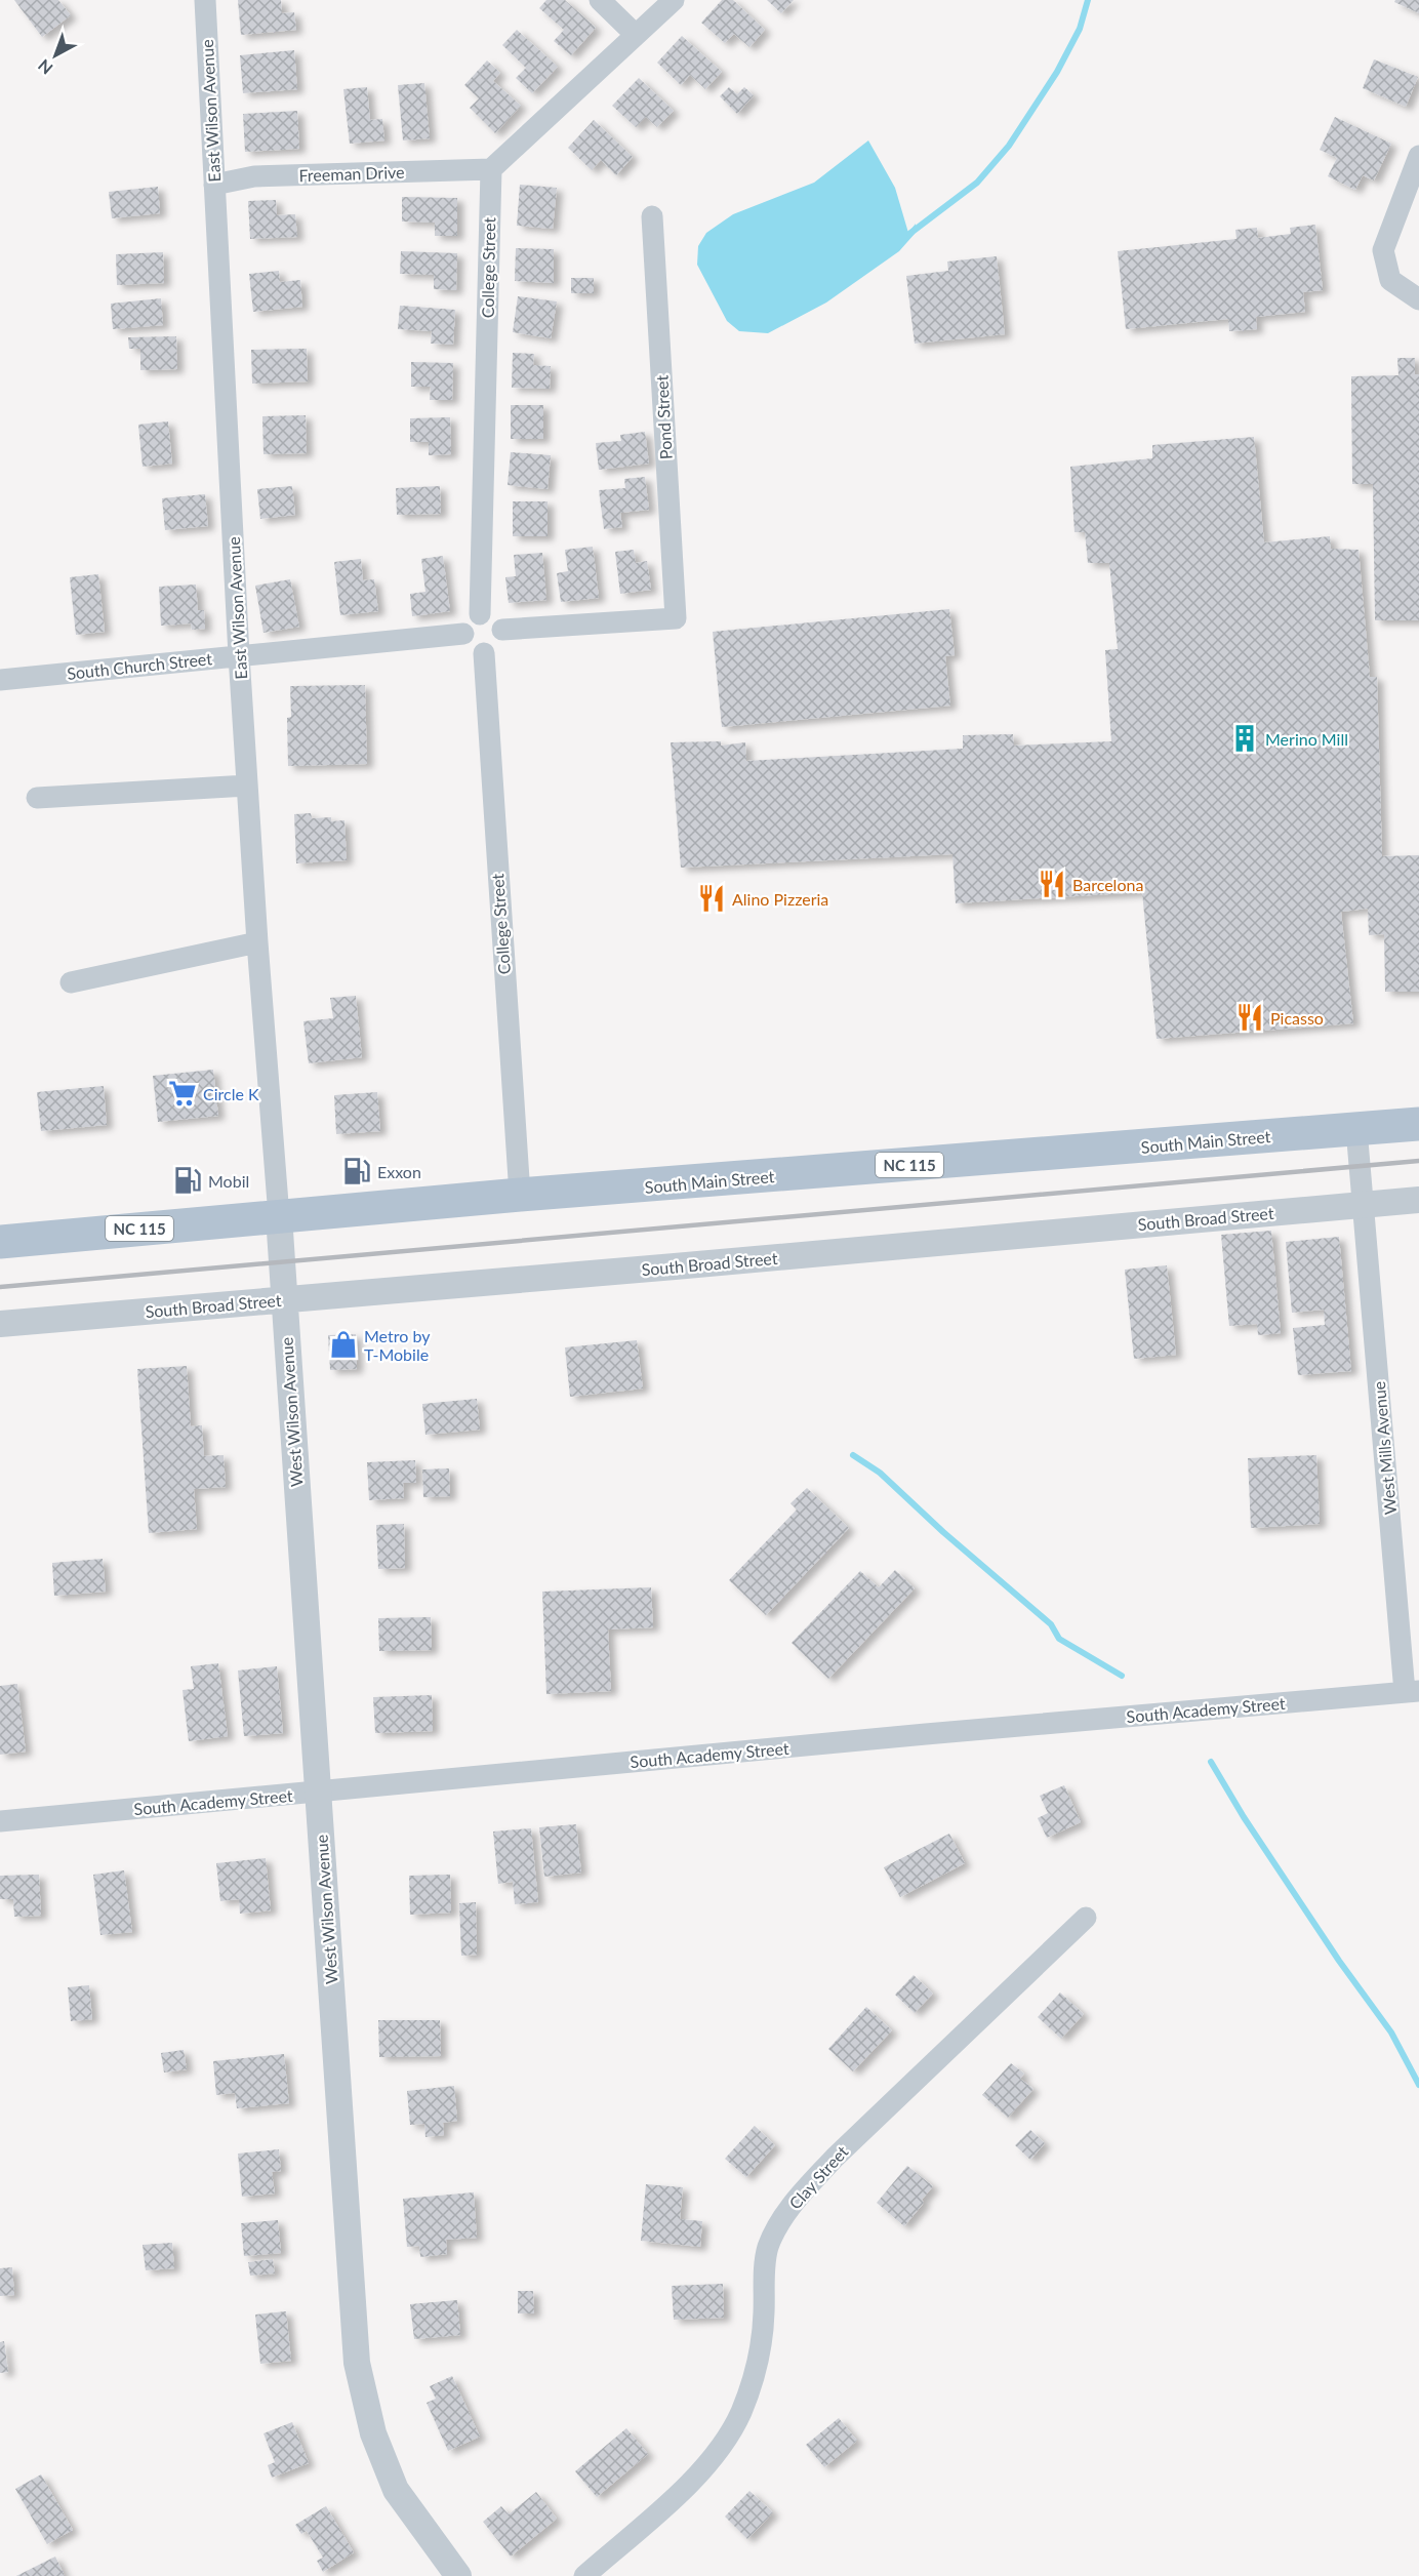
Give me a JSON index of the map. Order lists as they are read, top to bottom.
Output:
{
  "streets": {
    "main road": ["South Main Street", "NC 115"],
    "street": [
      "East Wilson Avenue",
      "Freeman Drive",
      "College Street",
      "Pond Street",
      "South Church Street",
      "South Broad Street",
      "West Wilson Avenue",
      "West Mills Avenue",
      "South Academy Street",
      "Clay Street"
    ]
  },
  "crossings": [
    ["East Wilson Avenue", "Freeman Drive"],
    ["East Wilson Avenue", "South Church Street"],
    ["East Wilson Avenue", "South Main Street"],
    ["East Wilson Avenue", "West Wilson Avenue"],
    ["Freeman Drive", "College Street"],
    ["College Street", "Pond Street"],
    ["College Street", "South Church Street"],
    ["College Street", "South Main Street"],
    ["Pond Street", "South Church Street"],
    ["South Main Street", "West Wilson Avenue"],
    ["South Main Street", "West Mills Avenue"],
    ["South Broad Street", "West Wilson Avenue"],
    ["South Broad Street", "West Mills Avenue"],
    ["West Wilson Avenue", "South Academy Street"],
    ["West Mills Avenue", "South Academy Street"]
  ],
  "places": {
    "building": ["Merino Mill"],
    "restaurant": ["Barcelona", "Alino Pizzeria", "Picasso"],
    "supermarket": ["Circle K"],
    "fuel station": ["Exxon", "Mobil"],
    "shop": ["Metro by T-Mobile"]
  },
  "north": "bottom left"
}
